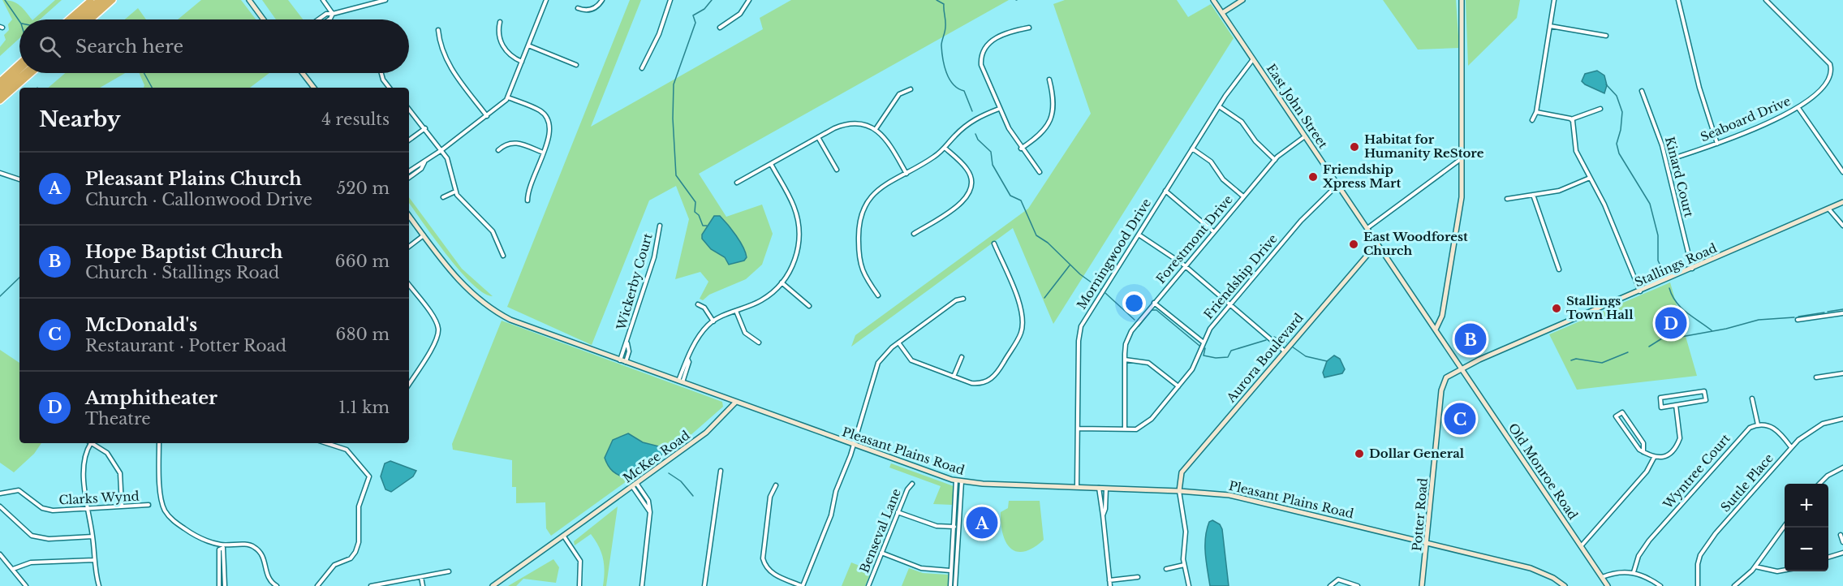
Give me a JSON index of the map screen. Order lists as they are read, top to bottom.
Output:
{
  "streets": {
    "street": [
      "East John Street",
      "Seaboard Drive",
      "Kinard Court",
      "Forestmont Drive",
      "Morningwood Drive",
      "Stallings Road",
      "Friendship Drive",
      "Wickerby Court",
      "Aurora Boulevard",
      "Pleasant Plains Road",
      "McKee Road",
      "Old Monroe Road",
      "Wyntree Court",
      "Suttle Place",
      "Clarks Wynd",
      "Potter Road",
      "Benseval Lane"
    ]
  },
  "crossings": [
    ["East John Street", "Forestmont Drive"],
    ["East John Street", "Morningwood Drive"],
    ["East John Street", "Stallings Road"],
    ["East John Street", "Friendship Drive"],
    ["East John Street", "Aurora Boulevard"],
    ["East John Street", "Old Monroe Road"],
    ["East John Street", "Potter Road"],
    ["Kinard Court", "Stallings Road"],
    ["Forestmont Drive", "Friendship Drive"],
    ["Morningwood Drive", "Friendship Drive"],
    ["Morningwood Drive", "Pleasant Plains Road"],
    ["Stallings Road", "Old Monroe Road"],
    ["Stallings Road", "Potter Road"],
    ["Wickerby Court", "Pleasant Plains Road"],
    ["Aurora Boulevard", "Pleasant Plains Road"],
    ["Pleasant Plains Road", "McKee Road"],
    ["Pleasant Plains Road", "Potter Road"],
    ["Old Monroe Road", "Potter Road"]
  ],
  "places": [
    "Habitat for Humanity ReStore",
    "Friendship Xpress Mart",
    "East Woodforest Church",
    "Stallings Town Hall",
    "Dollar General"
  ],
  "page": {
    "search": "Search here",
    "heading": ["Nearby", "4 results"],
    "list": [
      {
        "mark": "A",
        "name": "Pleasant Plains Church",
        "note": "Church · Callonwood Drive",
        "value": "520 m"
      },
      {
        "mark": "B",
        "name": "Hope Baptist Church",
        "note": "Church · Stallings Road",
        "value": "660 m"
      },
      {
        "mark": "C",
        "name": "McDonald's",
        "note": "Restaurant · Potter Road",
        "value": "680 m"
      },
      {
        "mark": "D",
        "name": "Amphitheater",
        "note": "Theatre",
        "value": "1.1 km"
      }
    ],
    "pins": [
      "D",
      "B",
      "C",
      "A"
    ],
    "map_buttons": ["+", "−"]
  }
}
